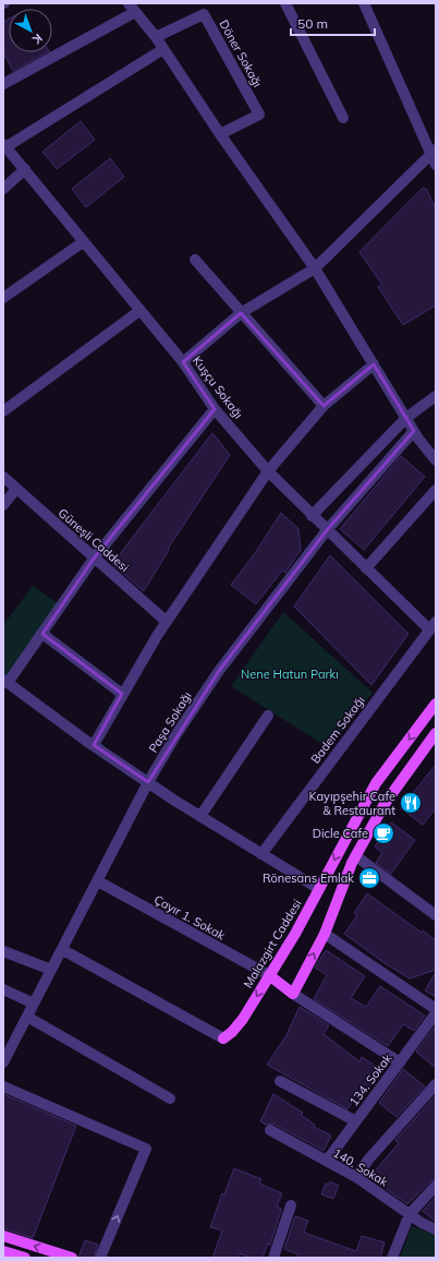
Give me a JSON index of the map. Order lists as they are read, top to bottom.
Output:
{
  "streets": {
    "main road": ["Malazgirt Caddesi"],
    "street": [
      "Döner Sokağı",
      "Kuşçu Sokağı",
      "Güneşli Caddesi",
      "Paşa Sokağı",
      "Badem Sokağı",
      "Çayır 1. Sokak",
      "134. Sokak",
      "140. Sokak"
    ]
  },
  "crossings": [
    ["Kuşçu Sokağı", "Paşa Sokağı"],
    ["Kuşçu Sokağı", "Badem Sokağı"],
    ["Paşa Sokağı", "Çayır 1. Sokak"],
    ["Çayır 1. Sokak", "Malazgirt Caddesi"],
    ["134. Sokak", "140. Sokak"]
  ],
  "parks": ["Nene Hatun Parkı"],
  "places": {
    "restaurant": ["Kayıpşehir Cafe & Restaurant"],
    "cafe": ["Dicle Cafe"],
    "office": ["Rönesans Emlak"]
  },
  "scale_bar": "50 m",
  "north": "bottom right"
}
